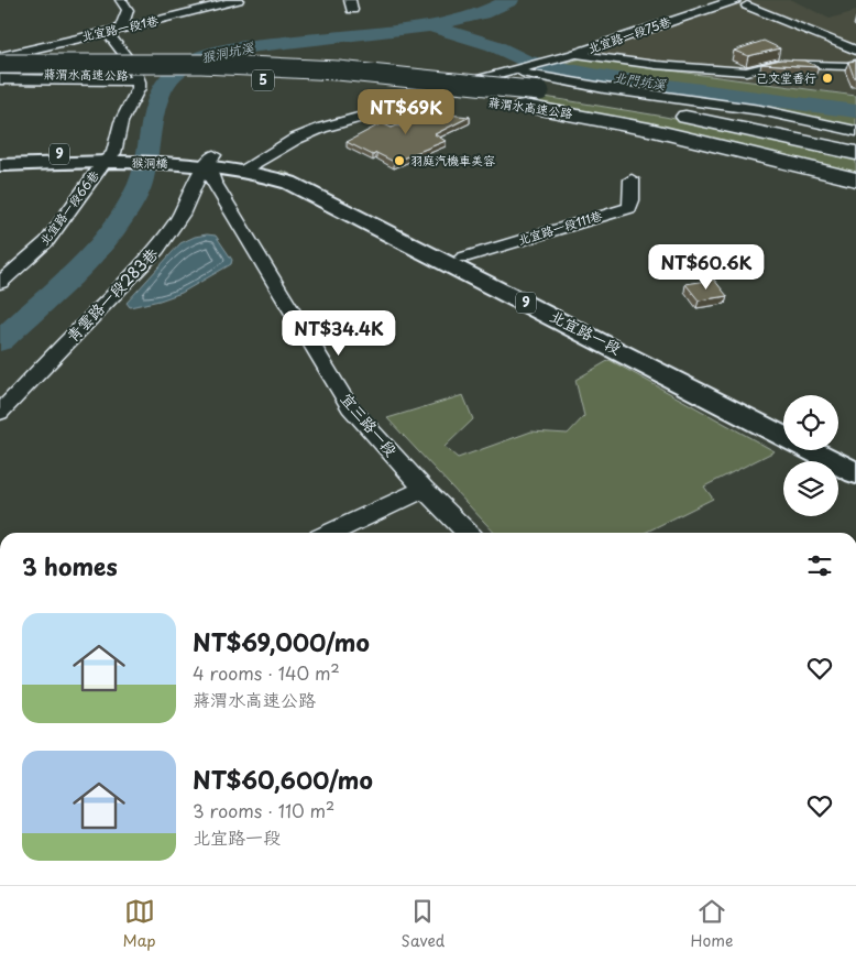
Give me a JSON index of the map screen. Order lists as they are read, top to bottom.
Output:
{
  "streets": {
    "highway": ["蔣渭水高速公路", "5"],
    "main road": ["9", "猴洞橋", "北宜路一段"],
    "street": [
      "北宜路一段1巷",
      "北宜路一段75巷",
      "北宜路一段66巷",
      "北宜路一段111巷",
      "青雲路一段283巷",
      "宜三路一段"
    ]
  },
  "crossings": [
    ["北宜路一段1巷", "蔣渭水高速公路"],
    ["9", "猴洞橋"],
    ["9", "北宜路一段66巷"],
    ["猴洞橋", "北宜路一段66巷"],
    ["猴洞橋", "青雲路一段283巷"],
    ["猴洞橋", "北宜路一段"],
    ["猴洞橋", "宜三路一段"],
    ["北宜路一段111巷", "北宜路一段"],
    ["青雲路一段283巷", "北宜路一段"],
    ["青雲路一段283巷", "宜三路一段"],
    ["北宜路一段", "宜三路一段"]
  ],
  "water": ["猴洞坑溪", "北門坑溪"],
  "places": ["己文堂香行", "羽庭汽機車美容"],
  "page": {
    "price": ["NT$69K", "NT$60.6K", "NT$34.4K"],
    "heading": "3 homes",
    "list": [
      {
        "name": "NT$69,000/mo",
        "note": "4 rooms · 140 m² · 蔣渭水高速公路"
      },
      {
        "name": "NT$60,600/mo",
        "note": "3 rooms · 110 m² · 北宜路一段"
      }
    ],
    "tabs": ["Map", "Saved", "Home"]
  }
}
